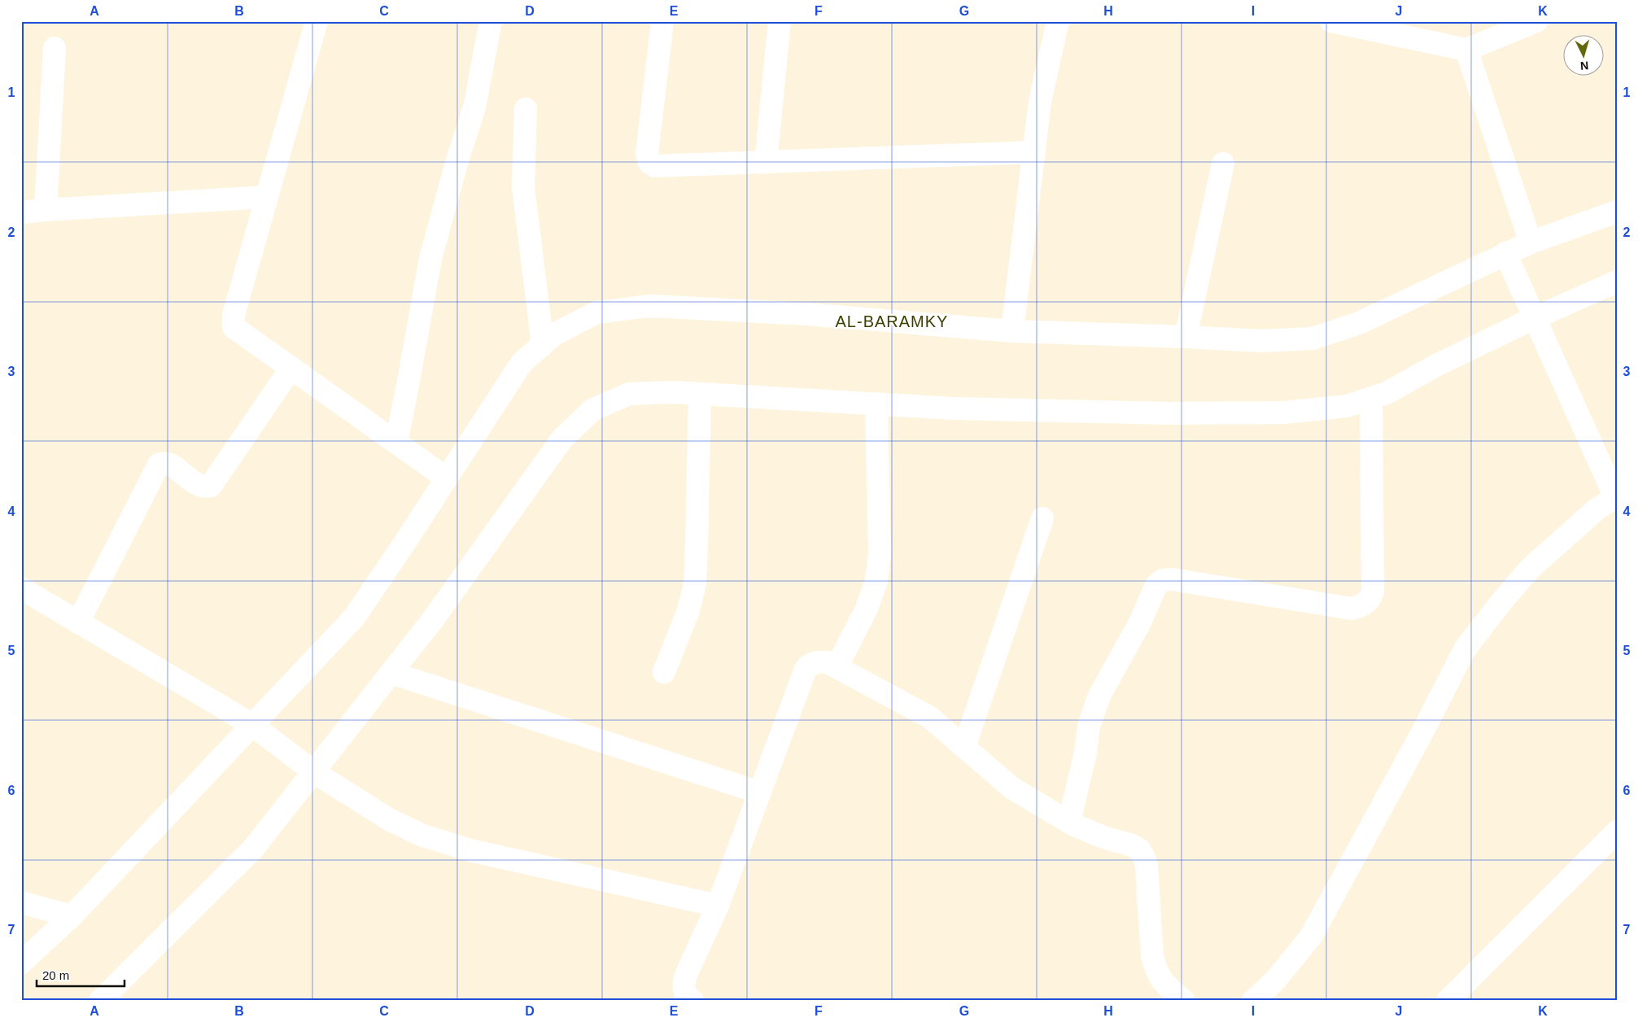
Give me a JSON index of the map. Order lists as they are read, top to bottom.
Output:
{
  "districts": ["AL-BARAMKY"],
  "scale_bar": "20 m",
  "north": "bottom",
  "grid": {
    "columns": [
      "A",
      "B",
      "C",
      "D",
      "E",
      "F",
      "G",
      "H",
      "I",
      "J",
      "K"
    ],
    "rows": [
      "1",
      "2",
      "3",
      "4",
      "5",
      "6",
      "7"
    ]
  }
}
